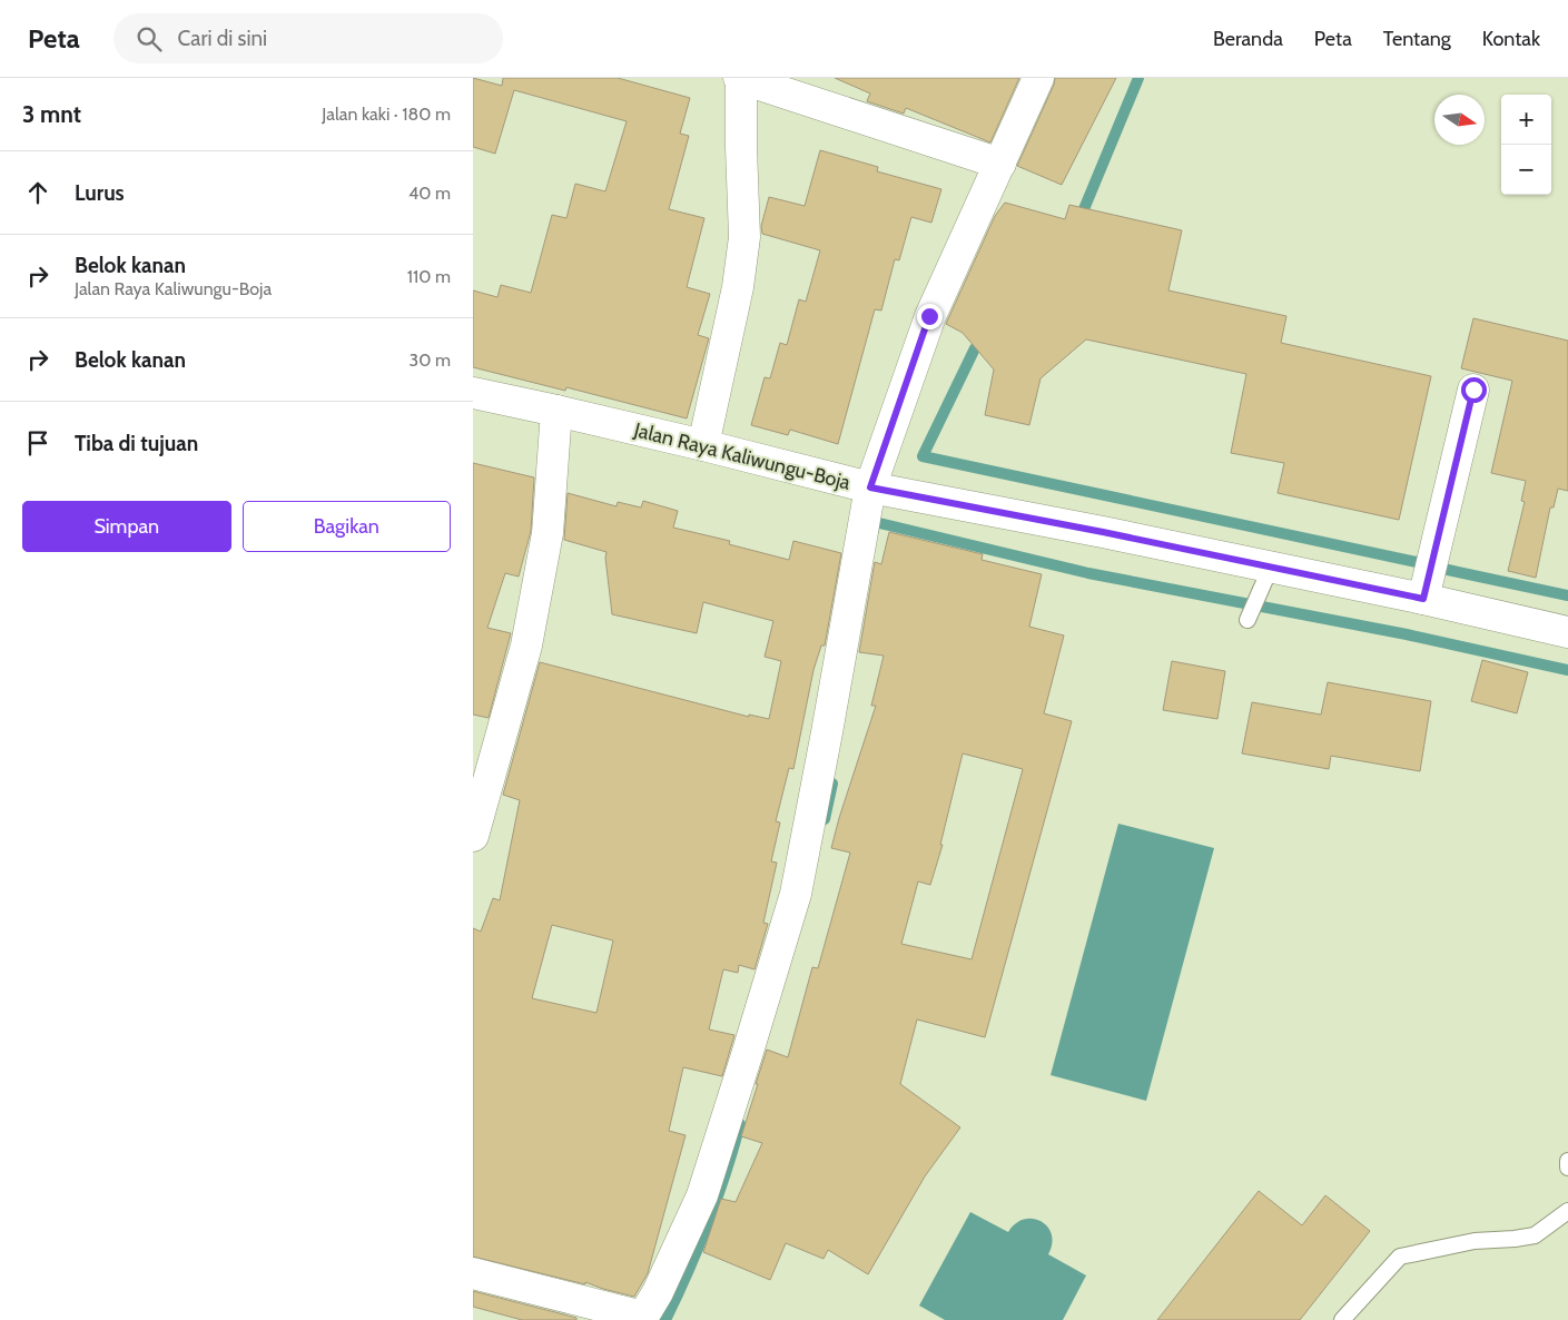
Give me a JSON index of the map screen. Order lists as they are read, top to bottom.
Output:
{
  "streets": {
    "street": ["Jalan Raya Kaliwungu-Boja"]
  },
  "north": "right",
  "page": {
    "header": "Peta",
    "search": "Cari di sini",
    "nav": [
      "Beranda",
      "Peta",
      "Tentang",
      "Kontak"
    ],
    "heading": ["3 mnt", "Jalan kaki · 180 m"],
    "map_buttons": ["+", "−"],
    "list": [
      ["Lurus", "40 m"],
      ["Belok kanan", "Jalan Raya Kaliwungu-Boja", "110 m"],
      ["Belok kanan", "30 m"],
      "Tiba di tujuan"
    ],
    "buttons": ["Simpan", "Bagikan"]
  }
}
